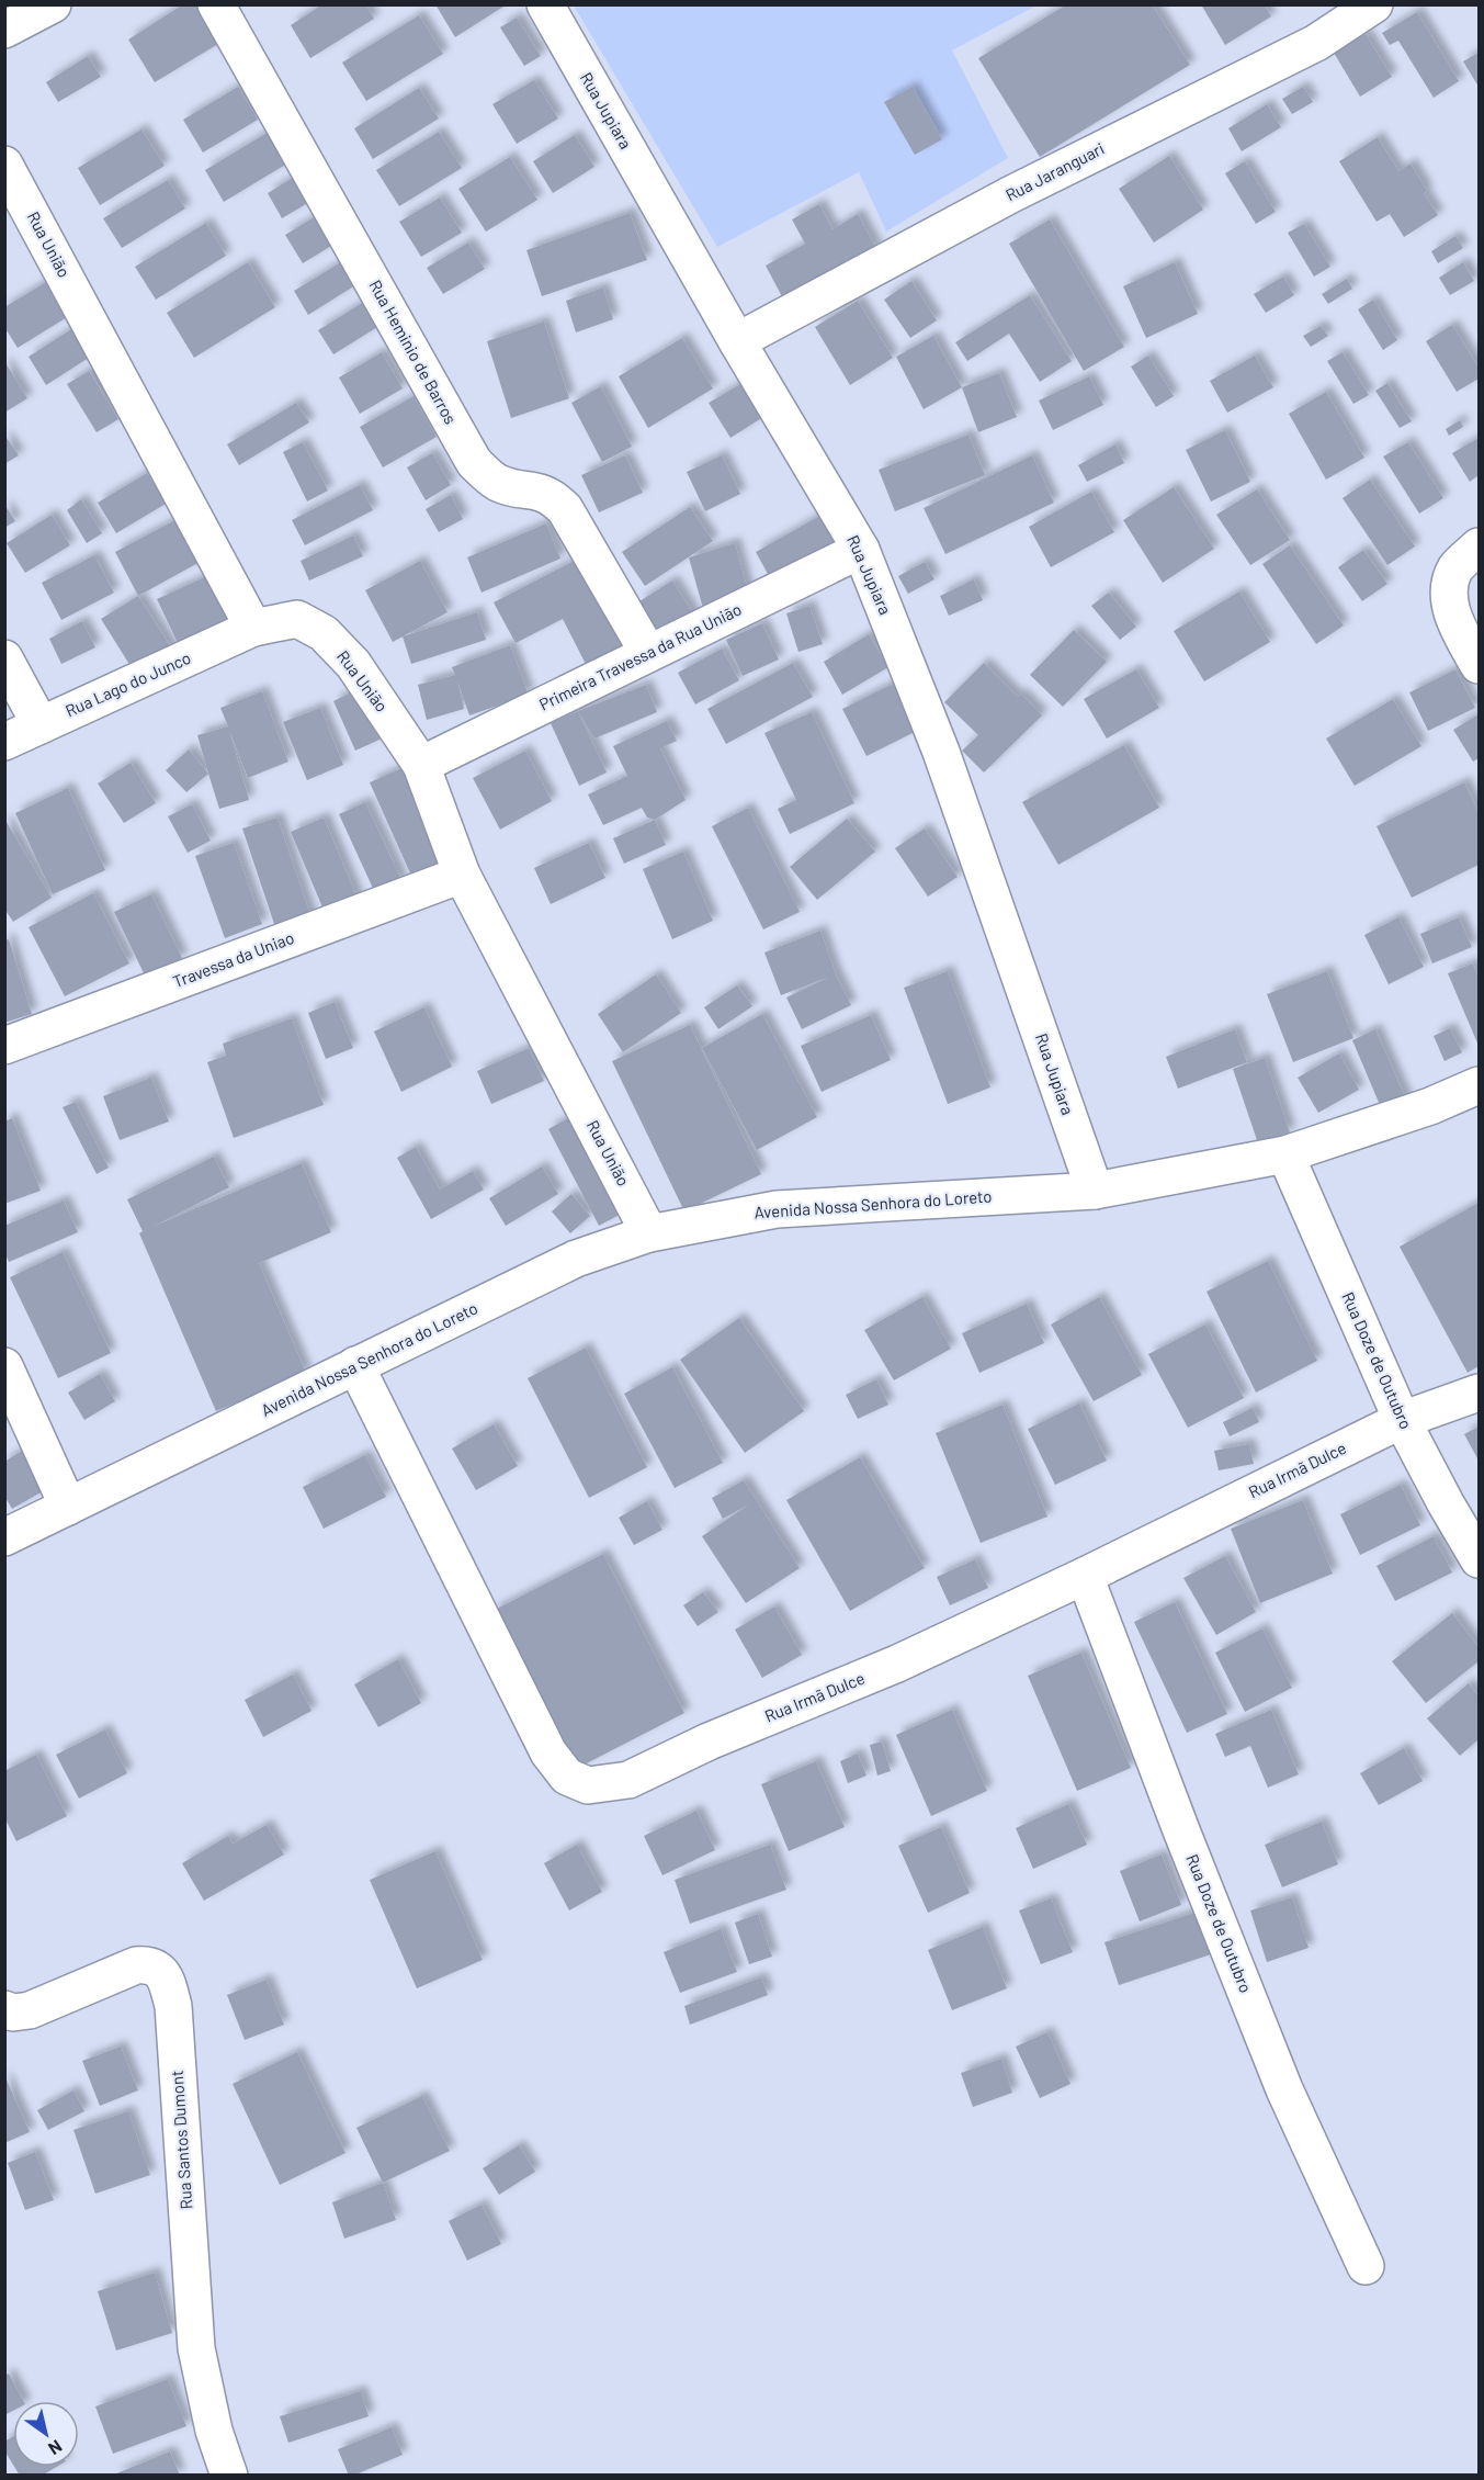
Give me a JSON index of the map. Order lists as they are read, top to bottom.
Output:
{
  "streets": {
    "street": [
      "Rua Jupiara",
      "Rua Jaranguari",
      "Rua União",
      "Rua Heminio de Barros",
      "Primeira Travessa da Rua União",
      "Rua Lago do Junco",
      "Travessa da Uniao",
      "Avenida Nossa Senhora do Loreto",
      "Rua Doze de Outubro",
      "Rua Irmã Dulce",
      "Rua Santos Dumont"
    ]
  },
  "crossings": [
    ["Rua Jupiara", "Rua Jaranguari"],
    ["Rua Jupiara", "Primeira Travessa da Rua União"],
    ["Rua Jupiara", "Avenida Nossa Senhora do Loreto"],
    ["Rua União", "Primeira Travessa da Rua União"],
    ["Rua União", "Rua Lago do Junco"],
    ["Rua União", "Travessa da Uniao"],
    ["Rua União", "Avenida Nossa Senhora do Loreto"],
    ["Rua Heminio de Barros", "Primeira Travessa da Rua União"],
    ["Avenida Nossa Senhora do Loreto", "Rua Doze de Outubro"],
    ["Avenida Nossa Senhora do Loreto", "Rua Irmã Dulce"],
    ["Rua Doze de Outubro", "Rua Irmã Dulce"]
  ],
  "north": "bottom right"
}
